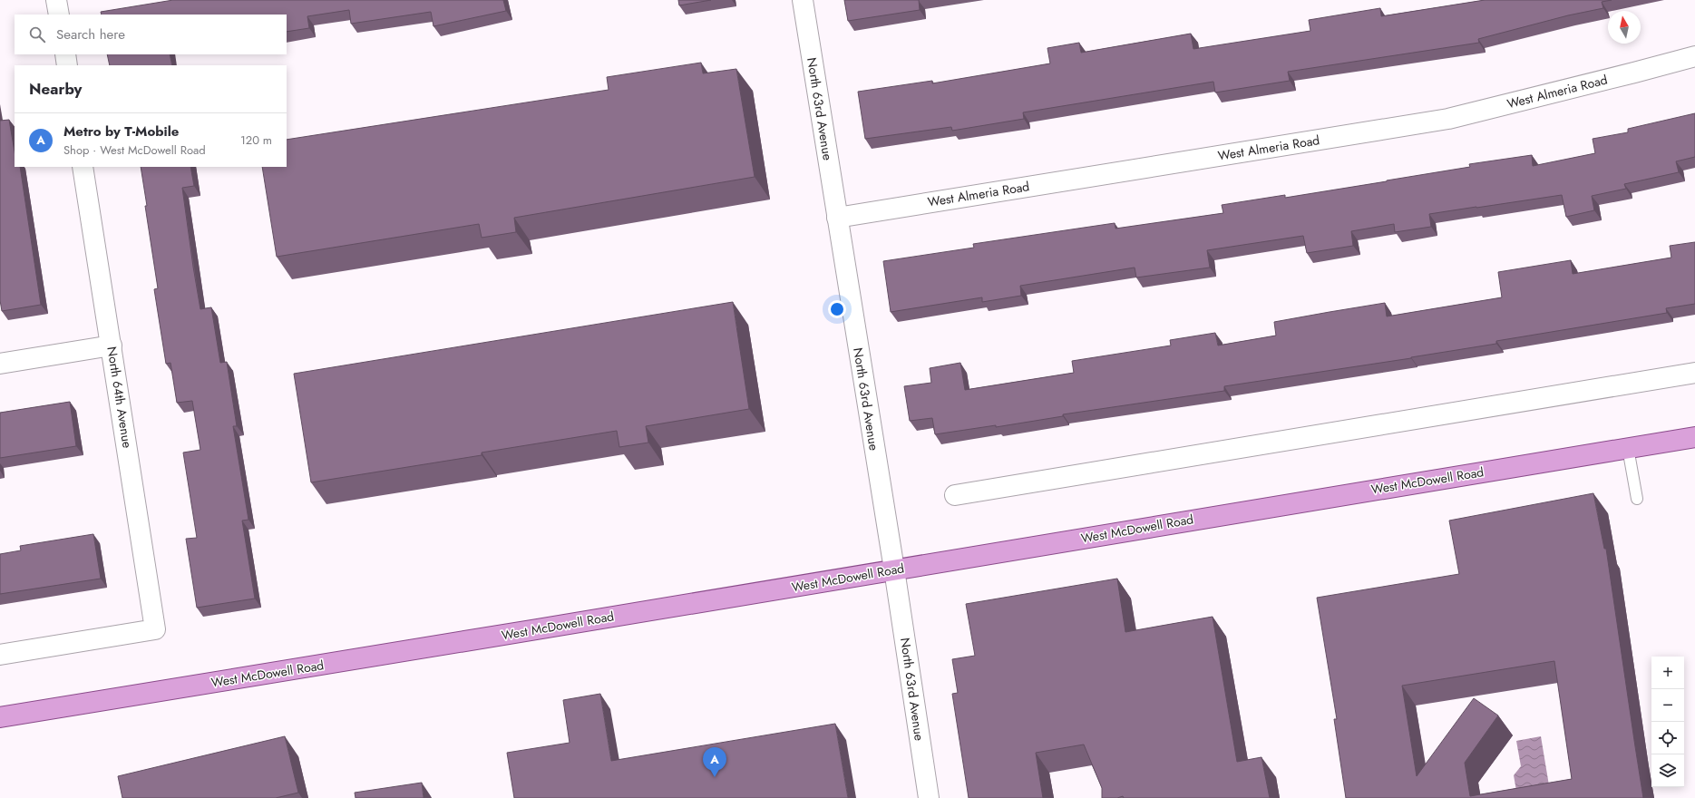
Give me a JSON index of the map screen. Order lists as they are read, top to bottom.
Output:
{
  "streets": {
    "main road": ["West McDowell Road"],
    "street": ["West Almeria Road", "North 63rd Avenue", "North 64th Avenue"]
  },
  "crossings": [
    ["West Almeria Road", "North 63rd Avenue"],
    ["North 63rd Avenue", "West McDowell Road"]
  ],
  "north": "top",
  "page": {
    "search": "Search here",
    "heading": "Nearby",
    "list": [
      {
        "mark": "A",
        "name": "Metro by T-Mobile",
        "note": "Shop · West McDowell Road",
        "value": "120 m"
      }
    ],
    "map_buttons": ["+", "−"],
    "pins": "A"
  }
}
